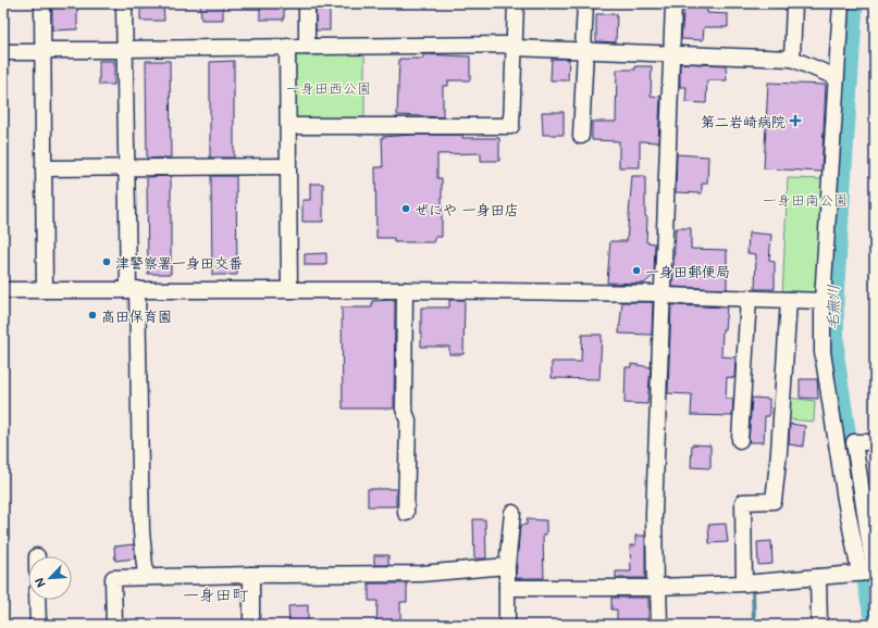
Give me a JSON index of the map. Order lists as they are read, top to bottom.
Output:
{
  "districts": ["一身田町"],
  "water": ["毛無川"],
  "parks": ["一身田西公園", "一身田南公園"],
  "places": {
    "health": ["第二岩崎病院"],
    "other": [
      "ぜにや 一身田店",
      "津警察署一身田交番",
      "一身田郵便局",
      "高田保育園"
    ]
  },
  "north": "bottom left"
}
